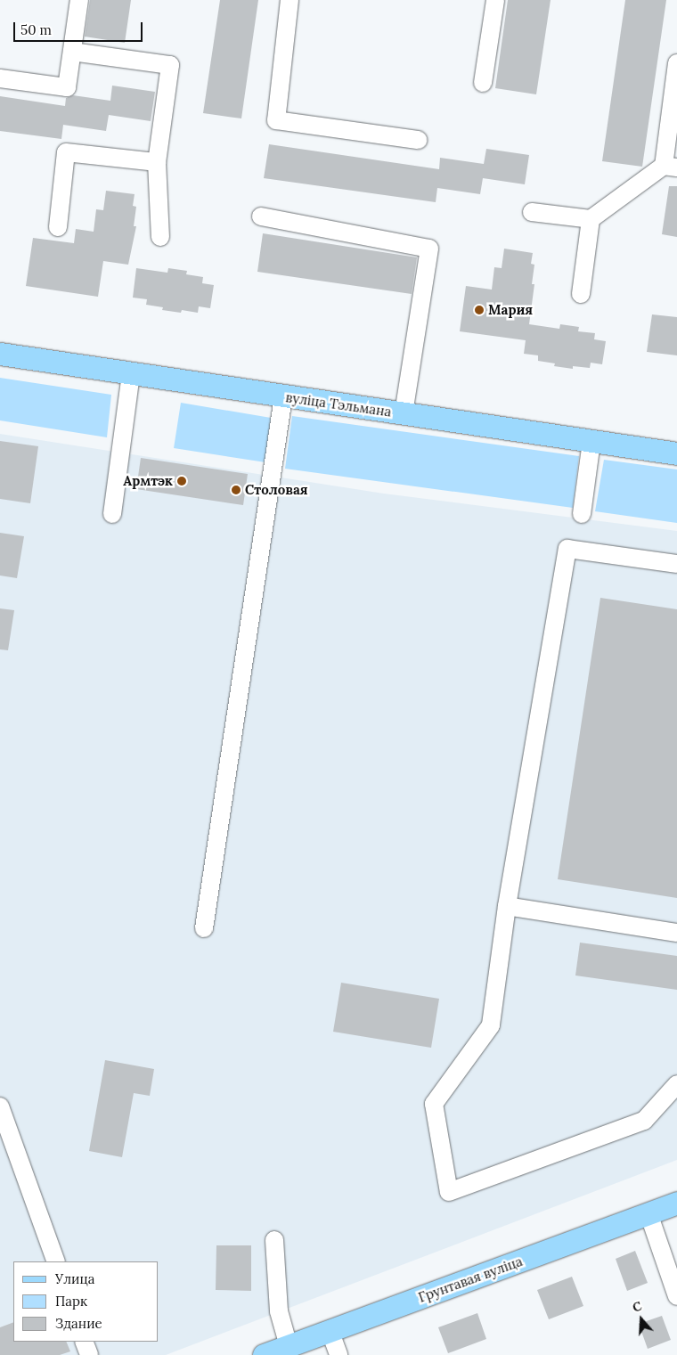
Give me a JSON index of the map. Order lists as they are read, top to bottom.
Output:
{
  "streets": {
    "main road": ["вуліца Тэльмана", "Грунтавая вуліца"]
  },
  "places": ["Мария", "Армтэк", "Столовая"],
  "legend": ["Улица", "Парк", "Здание"],
  "scale_bar": "50 m",
  "north": "top"
}
